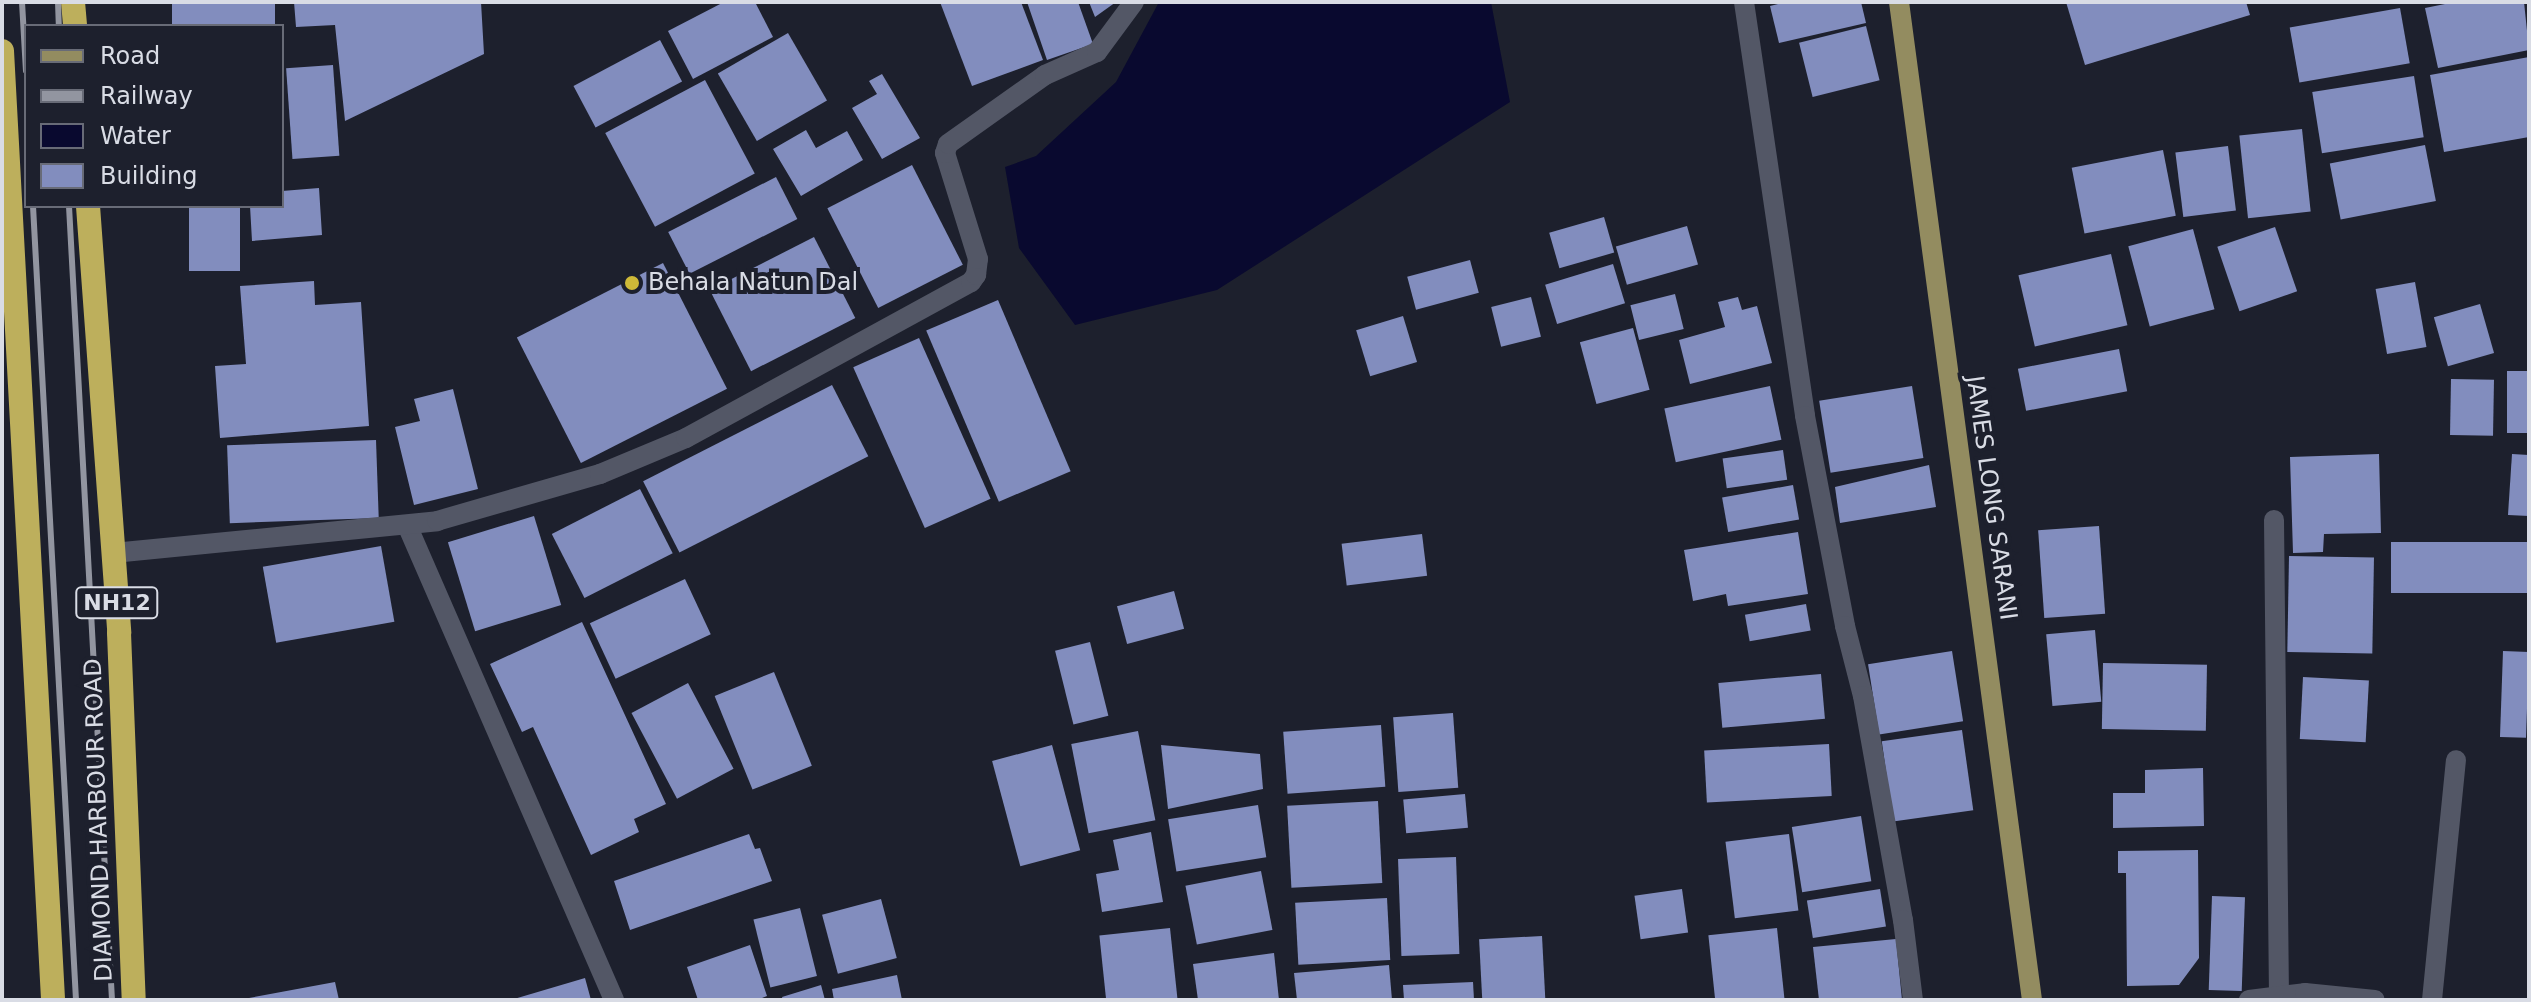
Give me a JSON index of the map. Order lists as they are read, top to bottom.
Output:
{
  "streets": {
    "highway": ["NH12", "DIAMOND HARBOUR ROAD"],
    "main road": ["JAMES LONG SARANI"]
  },
  "places": ["Behala Natun Dal"],
  "legend": [
    "Road",
    "Railway",
    "Water",
    "Building"
  ]
}
